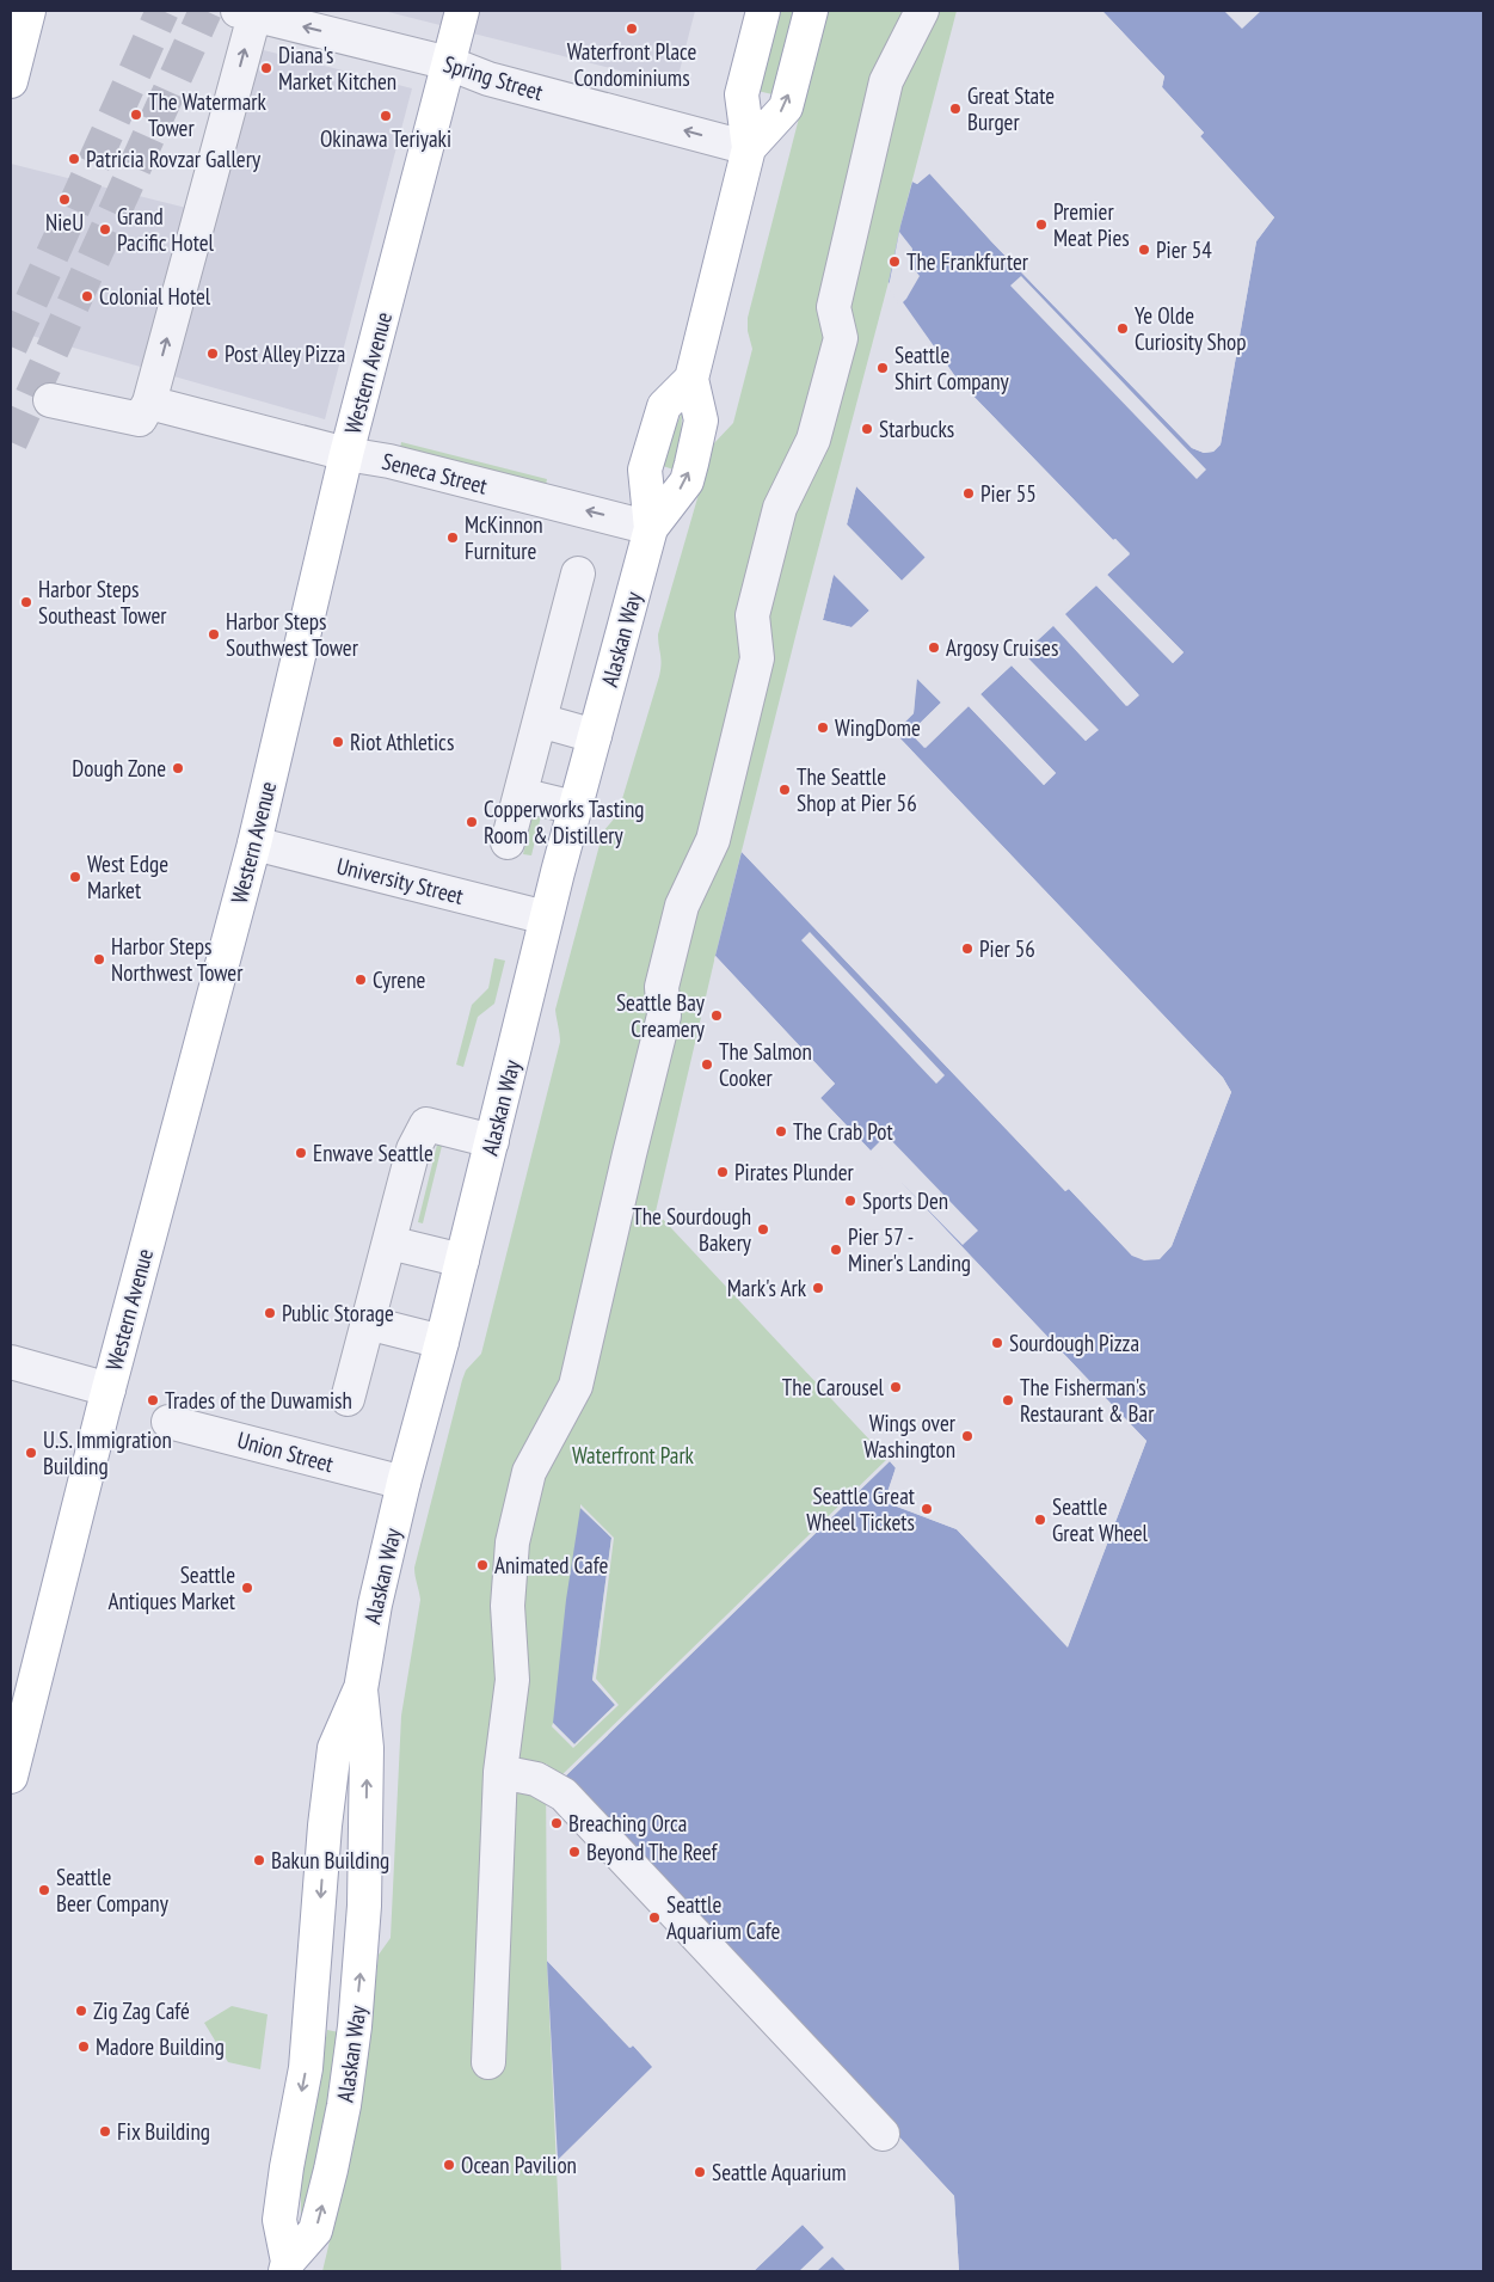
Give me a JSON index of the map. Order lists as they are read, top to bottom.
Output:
{
  "streets": {
    "main road": ["Western Avenue", "Alaskan Way"],
    "street": [
      "Spring Street",
      "Seneca Street",
      "University Street",
      "Union Street"
    ]
  },
  "crossings": [
    ["Spring Street", "Western Avenue"],
    ["Spring Street", "Alaskan Way"],
    ["Western Avenue", "Seneca Street"],
    ["Western Avenue", "University Street"],
    ["Seneca Street", "Alaskan Way"],
    ["Alaskan Way", "University Street"],
    ["Alaskan Way", "Union Street"]
  ],
  "one_way": ["Spring Street"],
  "parks": ["Waterfront Park"],
  "places": [
    "Waterfront Place Condominiums",
    "Diana's Market Kitchen",
    "Great State Burger",
    "The Watermark Tower",
    "Okinawa Teriyaki",
    "Patricia Rovzar Gallery",
    "NieU",
    "Premier Meat Pies",
    "Grand Pacific Hotel",
    "Pier 54",
    "The Frankfurter",
    "Colonial Hotel",
    "Ye Olde Curiosity Shop",
    "Post Alley Pizza",
    "Seattle Shirt Company",
    "Starbucks",
    "Pier 55",
    "McKinnon Furniture",
    "Harbor Steps Southeast Tower",
    "Harbor Steps Southwest Tower",
    "Argosy Cruises",
    "WingDome",
    "Riot Athletics",
    "Dough Zone",
    "The Seattle Shop at Pier 56",
    "Copperworks Tasting Room & Distillery",
    "West Edge Market",
    "Pier 56",
    "Harbor Steps Northwest Tower",
    "Cyrene",
    "Seattle Bay Creamery",
    "The Salmon Cooker",
    "The Crab Pot",
    "Enwave Seattle",
    "Pirates Plunder",
    "Sports Den",
    "The Sourdough Bakery",
    "Pier 57 - Miner's Landing",
    "Mark's Ark",
    "Public Storage",
    "Sourdough Pizza",
    "The Carousel",
    "Trades of the Duwamish",
    "The Fisherman's Restaurant & Bar",
    "Wings over Washington",
    "U.S. Immigration Building",
    "Seattle Great Wheel Tickets",
    "Seattle Great Wheel",
    "Animated Cafe",
    "Seattle Antiques Market",
    "Breaching Orca",
    "Beyond The Reef",
    "Bakun Building",
    "Seattle Beer Company",
    "Seattle Aquarium Cafe",
    "Zig Zag Café",
    "Madore Building",
    "Fix Building",
    "Ocean Pavilion",
    "Seattle Aquarium"
  ]
}
